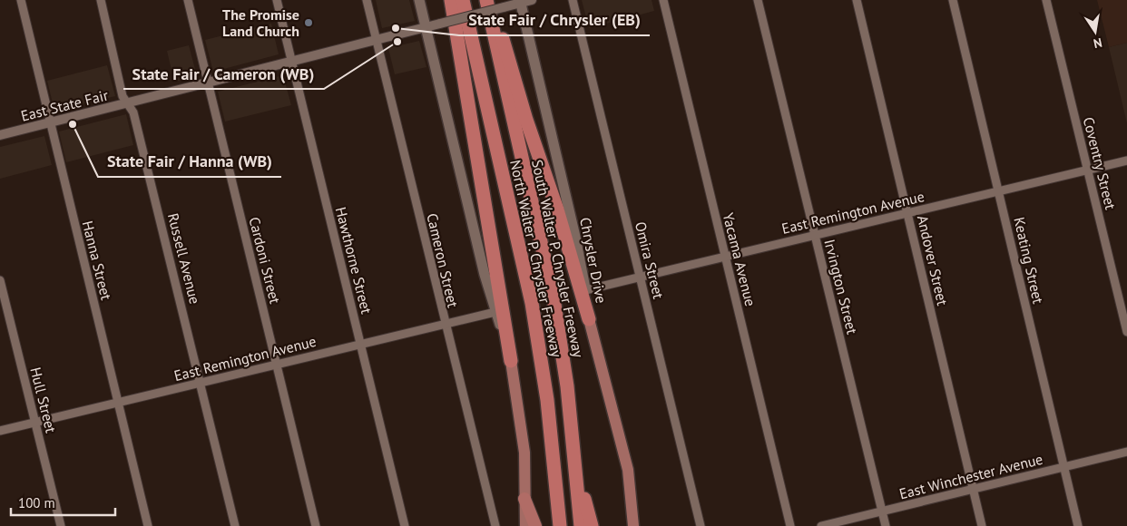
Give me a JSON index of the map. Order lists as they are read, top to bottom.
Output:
{
  "streets": {
    "highway": ["North Walter P. Chrysler Freeway", "South Walter P. Chrysler Freeway"],
    "main road": ["Chrysler Drive"],
    "street": [
      "East State Fair",
      "Coventry Street",
      "East Remington Avenue",
      "Russell Avenue",
      "Yacama Avenue",
      "Hanna Street",
      "Cardoni Street",
      "Hawthorne Street",
      "Cameron Street",
      "Omira Street",
      "Andover Street",
      "Keating Street",
      "Irvington Street",
      "Hull Street",
      "East Winchester Avenue"
    ]
  },
  "crossings": [
    ["East State Fair", "Russell Avenue"],
    ["East State Fair", "Hanna Street"],
    ["East State Fair", "Cardoni Street"],
    ["East State Fair", "Hawthorne Street"],
    ["East State Fair", "Cameron Street"],
    ["East State Fair", "Chrysler Drive"],
    ["Coventry Street", "East Remington Avenue"],
    ["East Remington Avenue", "Russell Avenue"],
    ["East Remington Avenue", "Yacama Avenue"],
    ["East Remington Avenue", "Hanna Street"],
    ["East Remington Avenue", "Cardoni Street"],
    ["East Remington Avenue", "Hawthorne Street"],
    ["East Remington Avenue", "Cameron Street"],
    ["East Remington Avenue", "Chrysler Drive"],
    ["East Remington Avenue", "Omira Street"],
    ["East Remington Avenue", "Andover Street"],
    ["East Remington Avenue", "Keating Street"],
    ["East Remington Avenue", "Irvington Street"],
    ["East Remington Avenue", "Hull Street"],
    ["Andover Street", "East Winchester Avenue"],
    ["Keating Street", "East Winchester Avenue"],
    ["Irvington Street", "East Winchester Avenue"]
  ],
  "places": [
    "The Promise Land Church",
    "State Fair / Chrysler (EB)",
    "State Fair / Cameron (WB)",
    "State Fair / Hanna (WB)"
  ],
  "scale_bar": "100 m",
  "north": "bottom"
}
